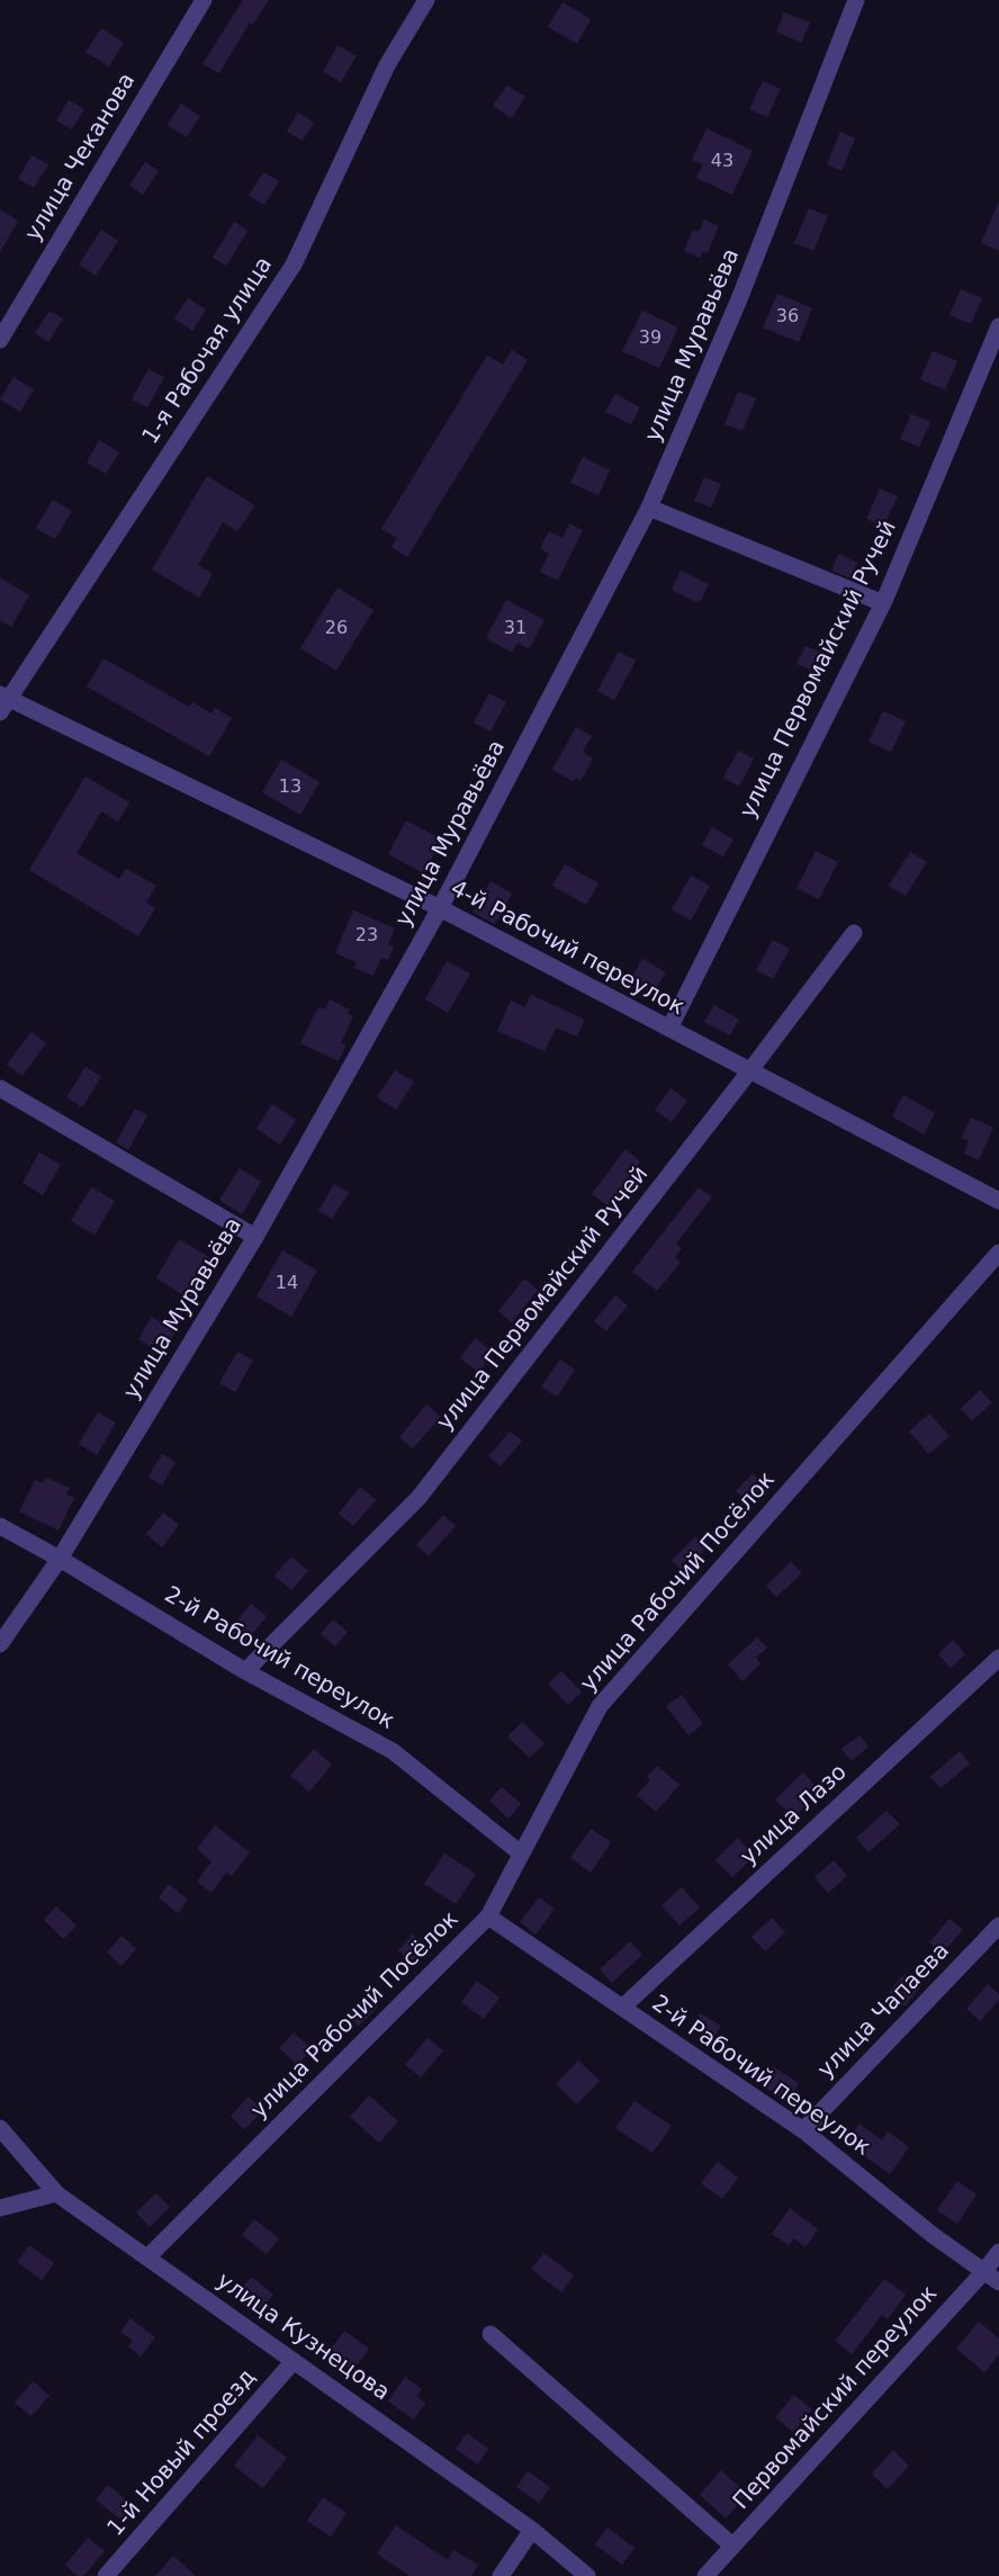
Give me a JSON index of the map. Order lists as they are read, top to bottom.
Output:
{
  "streets": {
    "street": [
      "улица Чеканова",
      "улица Муравьёва",
      "1-я Рабочая улица",
      "улица Первомайский Ручей",
      "4-й Рабочий переулок",
      "улица Рабочий Посёлок",
      "2-й Рабочий переулок",
      "улица Лазо",
      "улица Чапаева",
      "улица Кузнецова",
      "Первомайский переулок",
      "1-й Новый проезд"
    ]
  },
  "crossings": [
    ["улица Муравьёва", "4-й Рабочий переулок"],
    ["улица Муравьёва", "2-й Рабочий переулок"],
    ["1-я Рабочая улица", "4-й Рабочий переулок"],
    ["улица Первомайский Ручей", "4-й Рабочий переулок"],
    ["улица Первомайский Ручей", "2-й Рабочий переулок"],
    ["улица Рабочий Посёлок", "2-й Рабочий переулок"],
    ["улица Рабочий Посёлок", "улица Кузнецова"],
    ["2-й Рабочий переулок", "улица Лазо"],
    ["2-й Рабочий переулок", "улица Чапаева"],
    ["2-й Рабочий переулок", "Первомайский переулок"],
    ["улица Кузнецова", "1-й Новый проезд"]
  ],
  "house_numbers": [
    "43",
    "36",
    "39",
    "26",
    "31",
    "13",
    "23",
    "14"
  ]
}
